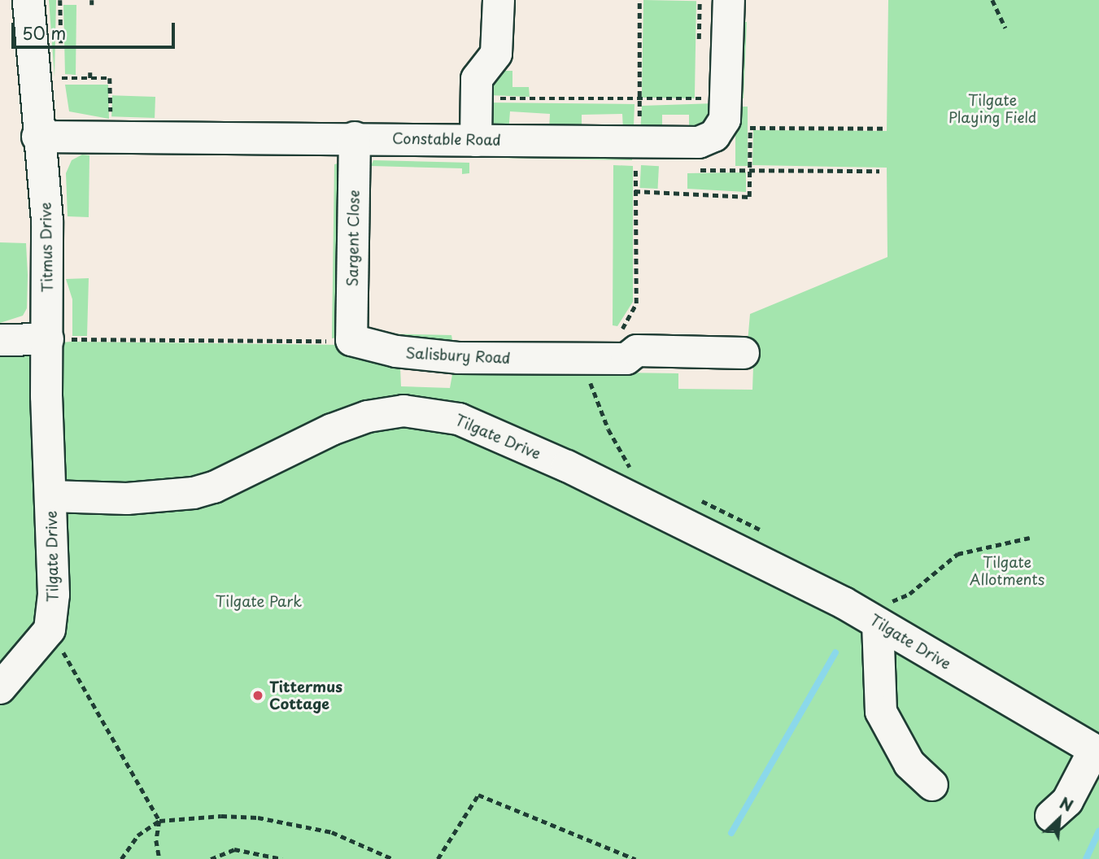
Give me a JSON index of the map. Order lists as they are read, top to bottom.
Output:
{
  "streets": {
    "street": [
      "Constable Road",
      "Sargent Close",
      "Titmus Drive",
      "Salisbury Road",
      "Tilgate Drive"
    ]
  },
  "crossings": [
    ["Constable Road", "Sargent Close"],
    ["Constable Road", "Titmus Drive"],
    ["Sargent Close", "Salisbury Road"],
    ["Titmus Drive", "Tilgate Drive"]
  ],
  "parks": ["Tilgate Playing Field", "Tilgate Allotments", "Tilgate Park"],
  "places": ["Tittermus Cottage"],
  "scale_bar": "50 m",
  "north": "top right"
}
